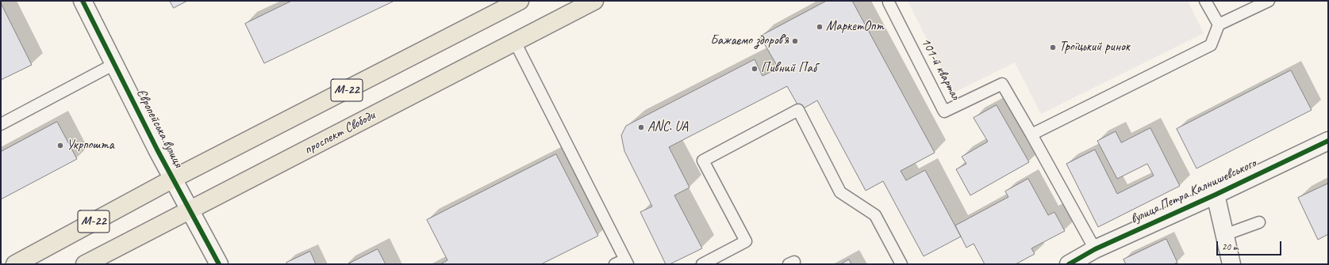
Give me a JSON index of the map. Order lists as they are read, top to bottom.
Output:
{
  "streets": {
    "highway": ["М-22", "проспект Свободи"],
    "street": ["Європейська вулиця", "вулиця Петра Калнишевського"],
    "lane": ["101-й квартал"]
  },
  "crossings": [
    ["М-22", "Європейська вулиця"],
    ["Європейська вулиця", "проспект Свободи"]
  ],
  "places": [
    "МаркетОпт",
    "Бажаємо здоров'я",
    "Троїцький ринок",
    "Пивний Паб",
    "ANC. UA",
    "Укрпошта"
  ],
  "scale_bar": "20 m"
}
